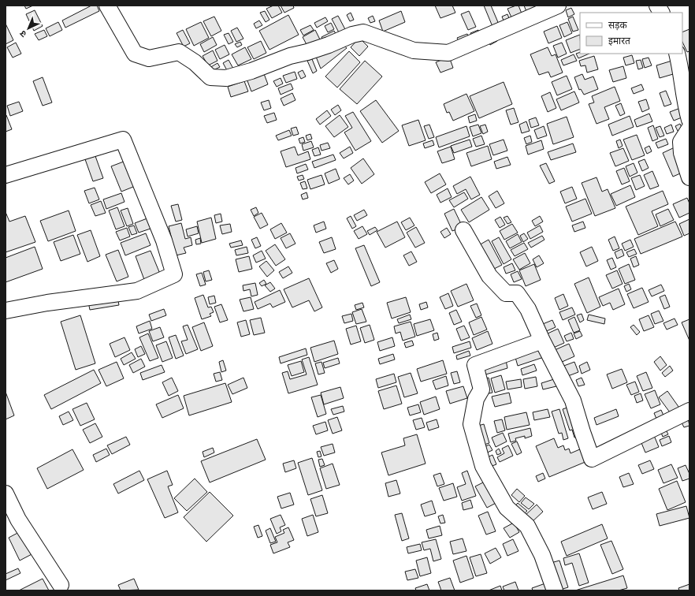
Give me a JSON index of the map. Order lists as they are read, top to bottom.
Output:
{
  "legend": ["सड़क", "इमारत"],
  "north": "bottom left"
}
